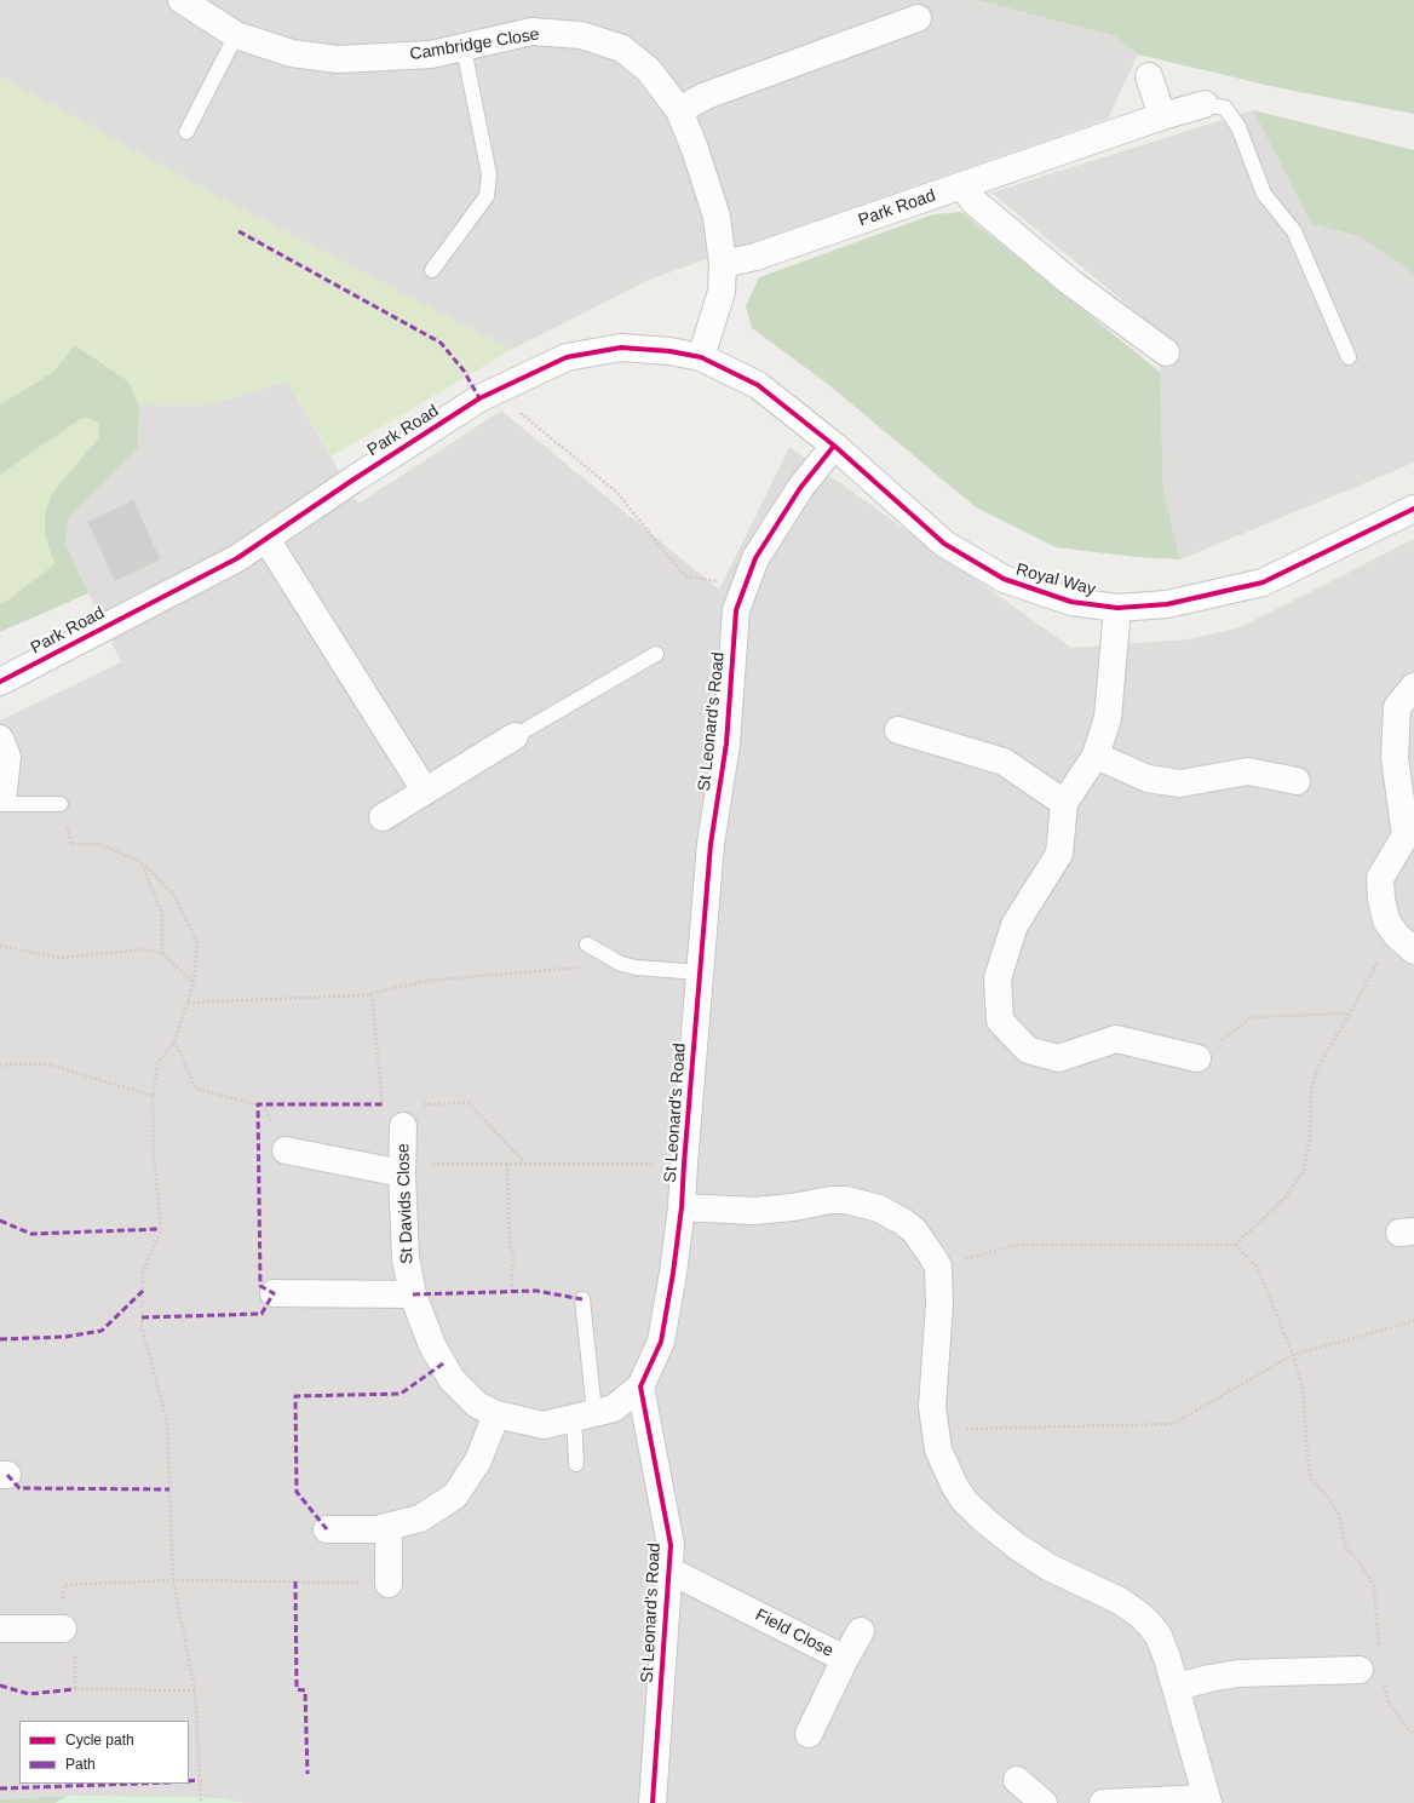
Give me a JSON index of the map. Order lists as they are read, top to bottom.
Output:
{
  "streets": {
    "street": [
      "Cambridge Close",
      "Park Road",
      "Royal Way",
      "St Leonard's Road",
      "St Davids Close",
      "Field Close"
    ]
  },
  "crossings": [
    ["Cambridge Close", "Park Road"],
    ["Park Road", "Royal Way"],
    ["Park Road", "St Leonard's Road"],
    ["Royal Way", "St Leonard's Road"],
    ["St Leonard's Road", "St Davids Close"],
    ["St Leonard's Road", "Field Close"]
  ],
  "legend": ["Cycle path", "Path"]
}
